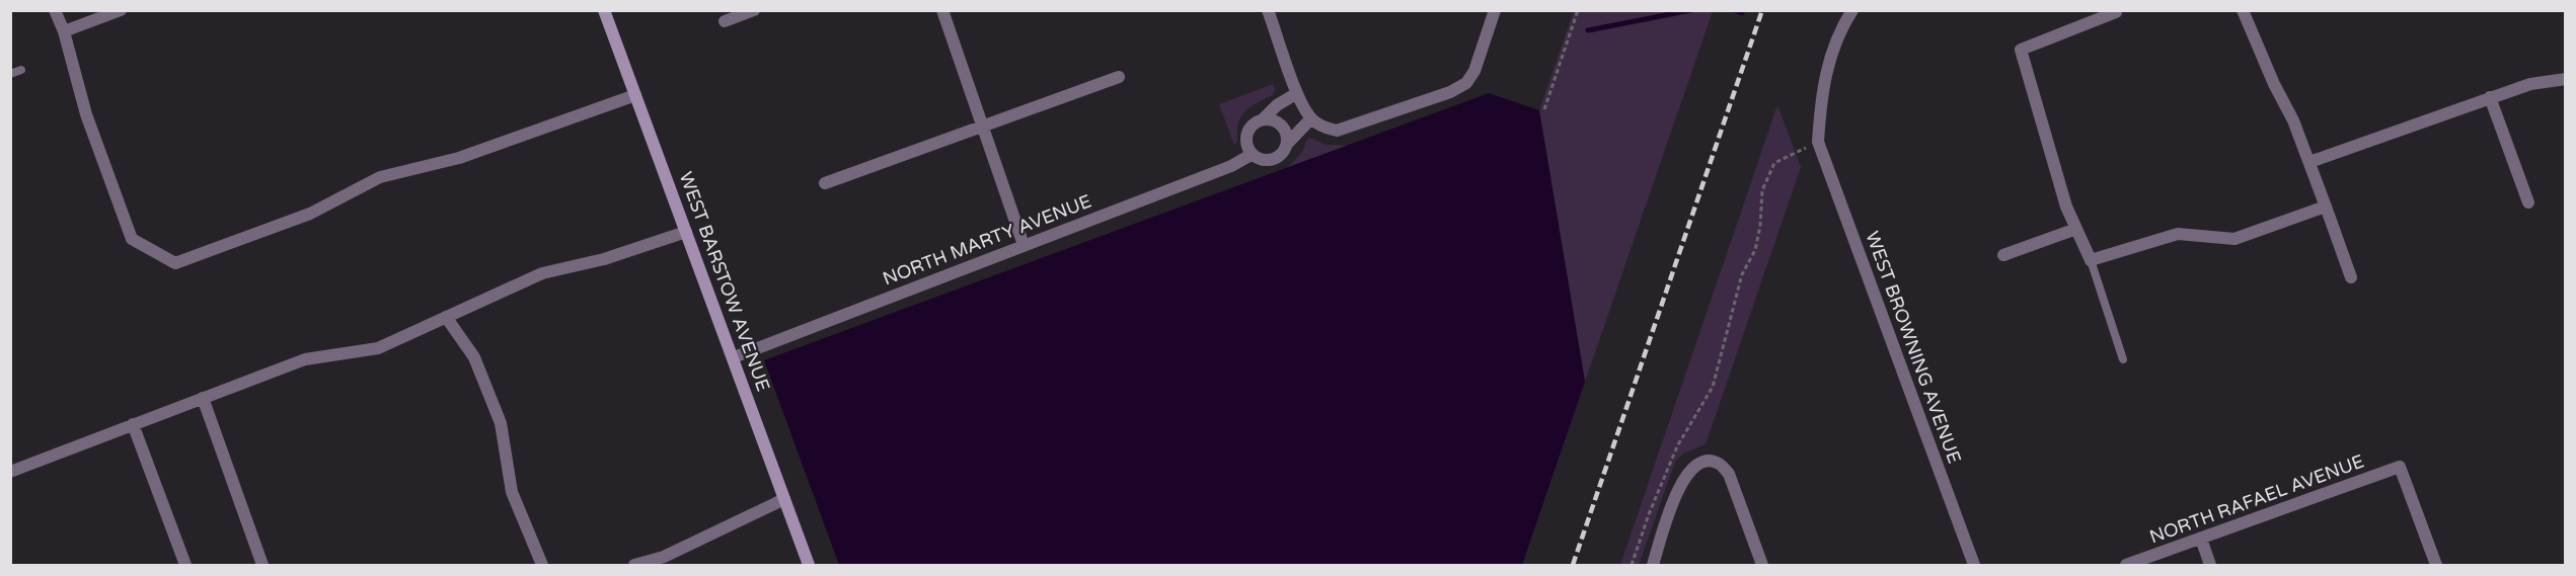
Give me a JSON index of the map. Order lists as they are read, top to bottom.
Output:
{
  "streets": {
    "street": [
      "NORTH MARTY AVENUE",
      "WEST BARSTOW AVENUE",
      "WEST BROWNING AVENUE",
      "NORTH RAFAEL AVENUE"
    ]
  },
  "crossings": [
    ["NORTH MARTY AVENUE", "WEST BARSTOW AVENUE"]
  ]
}
